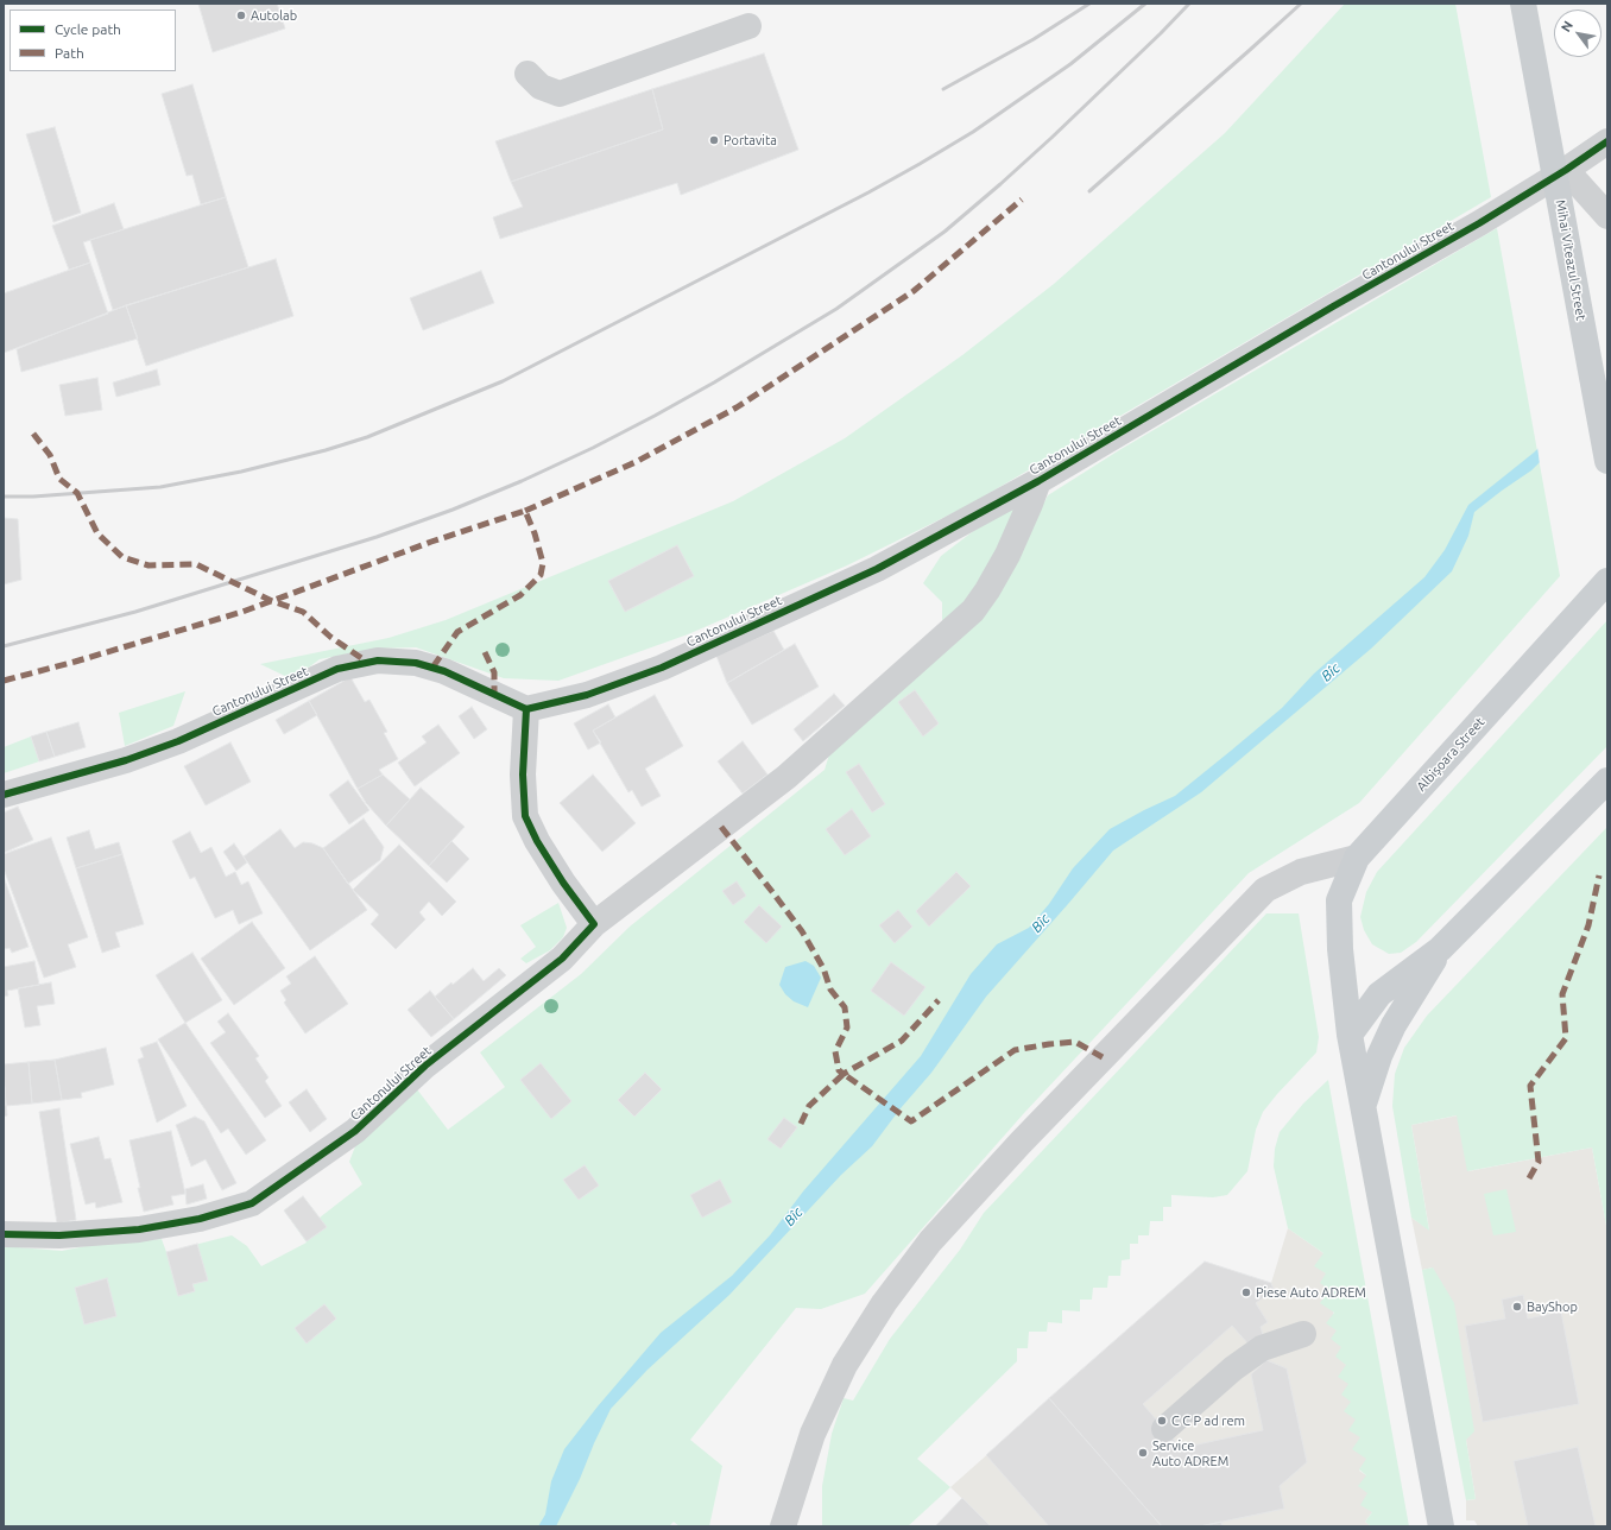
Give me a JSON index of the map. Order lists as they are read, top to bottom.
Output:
{
  "streets": {
    "main road": ["Mihai Viteazul Street", "Albișoara Street"],
    "street": ["Cantonului Street"]
  },
  "water": ["Bîc"],
  "places": [
    "Autolab",
    "Portavita",
    "Piese Auto ADREM",
    "BayShop",
    "C C P ad rem",
    "Service Auto ADREM"
  ],
  "legend": ["Cycle path", "Path"],
  "north": "top left"
}
